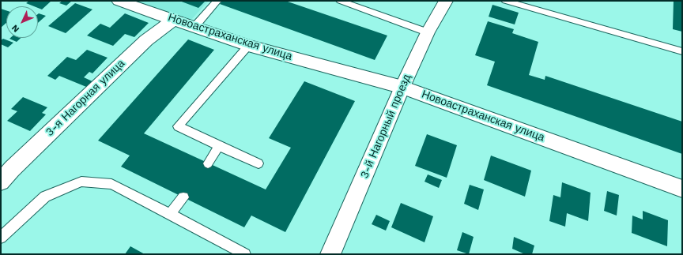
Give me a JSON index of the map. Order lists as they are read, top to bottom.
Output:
{
  "streets": {
    "street": ["Новоастраханская улица", "3-я Нагорная улица", "3-й Нагорный проезд"]
  },
  "crossings": [
    ["Новоастраханская улица", "3-я Нагорная улица"],
    ["Новоастраханская улица", "3-й Нагорный проезд"]
  ],
  "north": "bottom left"
}
